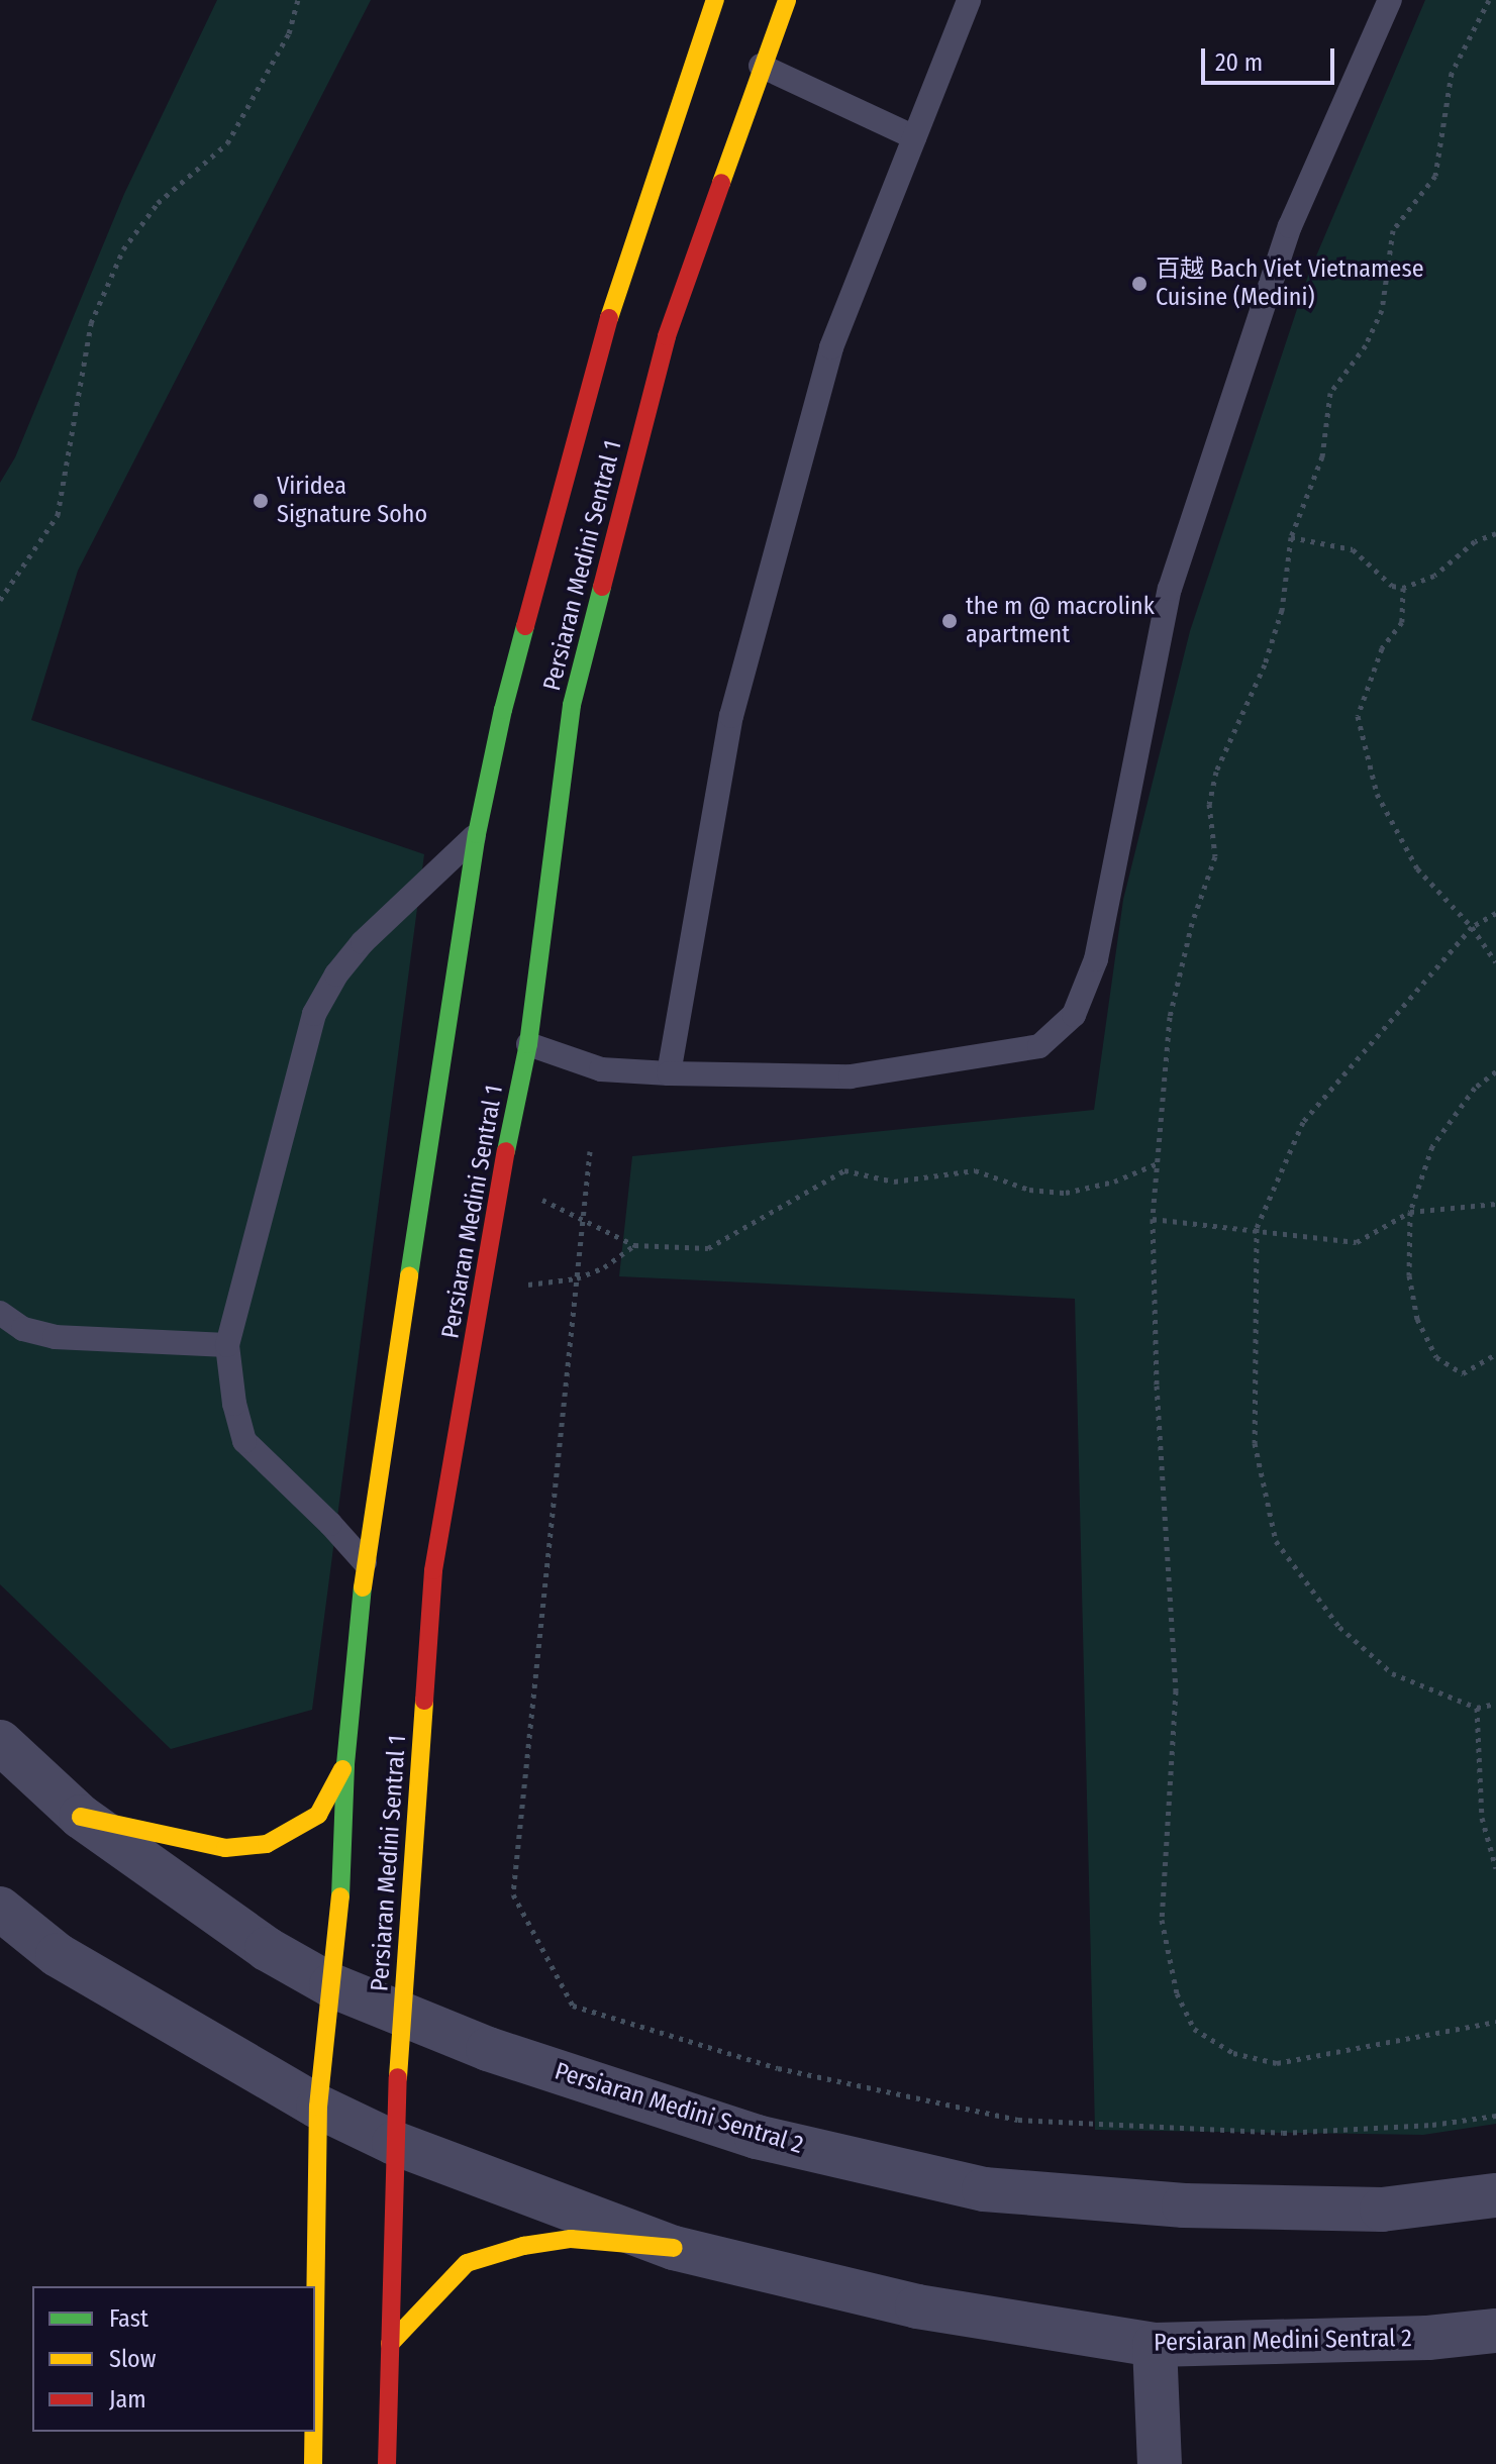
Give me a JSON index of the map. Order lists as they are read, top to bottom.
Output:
{
  "streets": {
    "street": ["Persiaran Medini Sentral 1", "Persiaran Medini Sentral 2"]
  },
  "crossings": [
    ["Persiaran Medini Sentral 1", "Persiaran Medini Sentral 2"]
  ],
  "places": ["百越 Bach Viet Vietnamese Cuisine (Medini)", "Viridea Signature Soho", "the m @ macrolink apartment"],
  "legend": ["Fast", "Slow", "Jam"],
  "scale_bar": "20 m"
}
